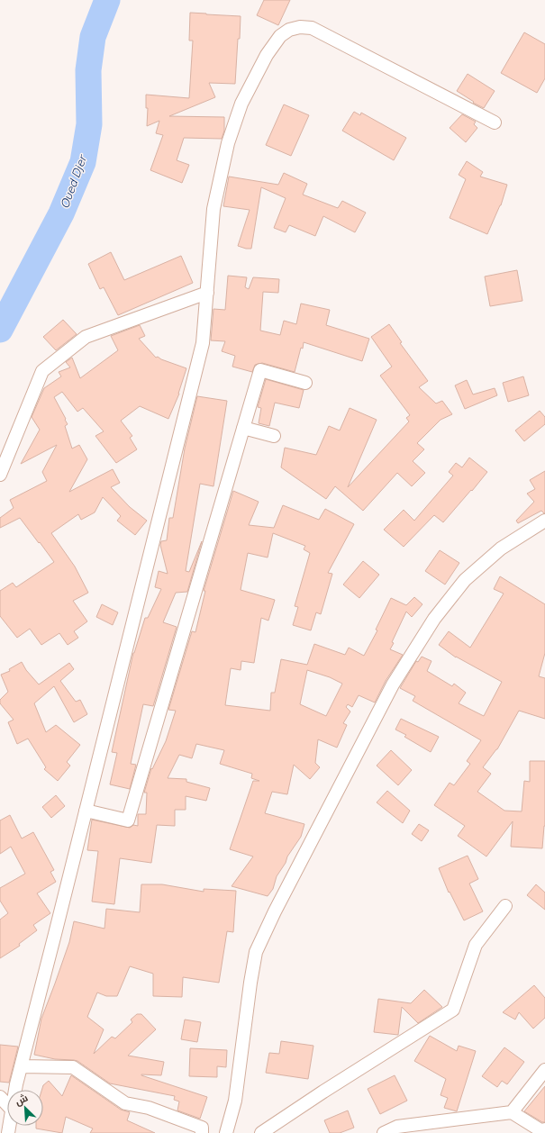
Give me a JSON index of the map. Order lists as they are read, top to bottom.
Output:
{
  "water": ["Oued Djer"],
  "north": "top left"
}
